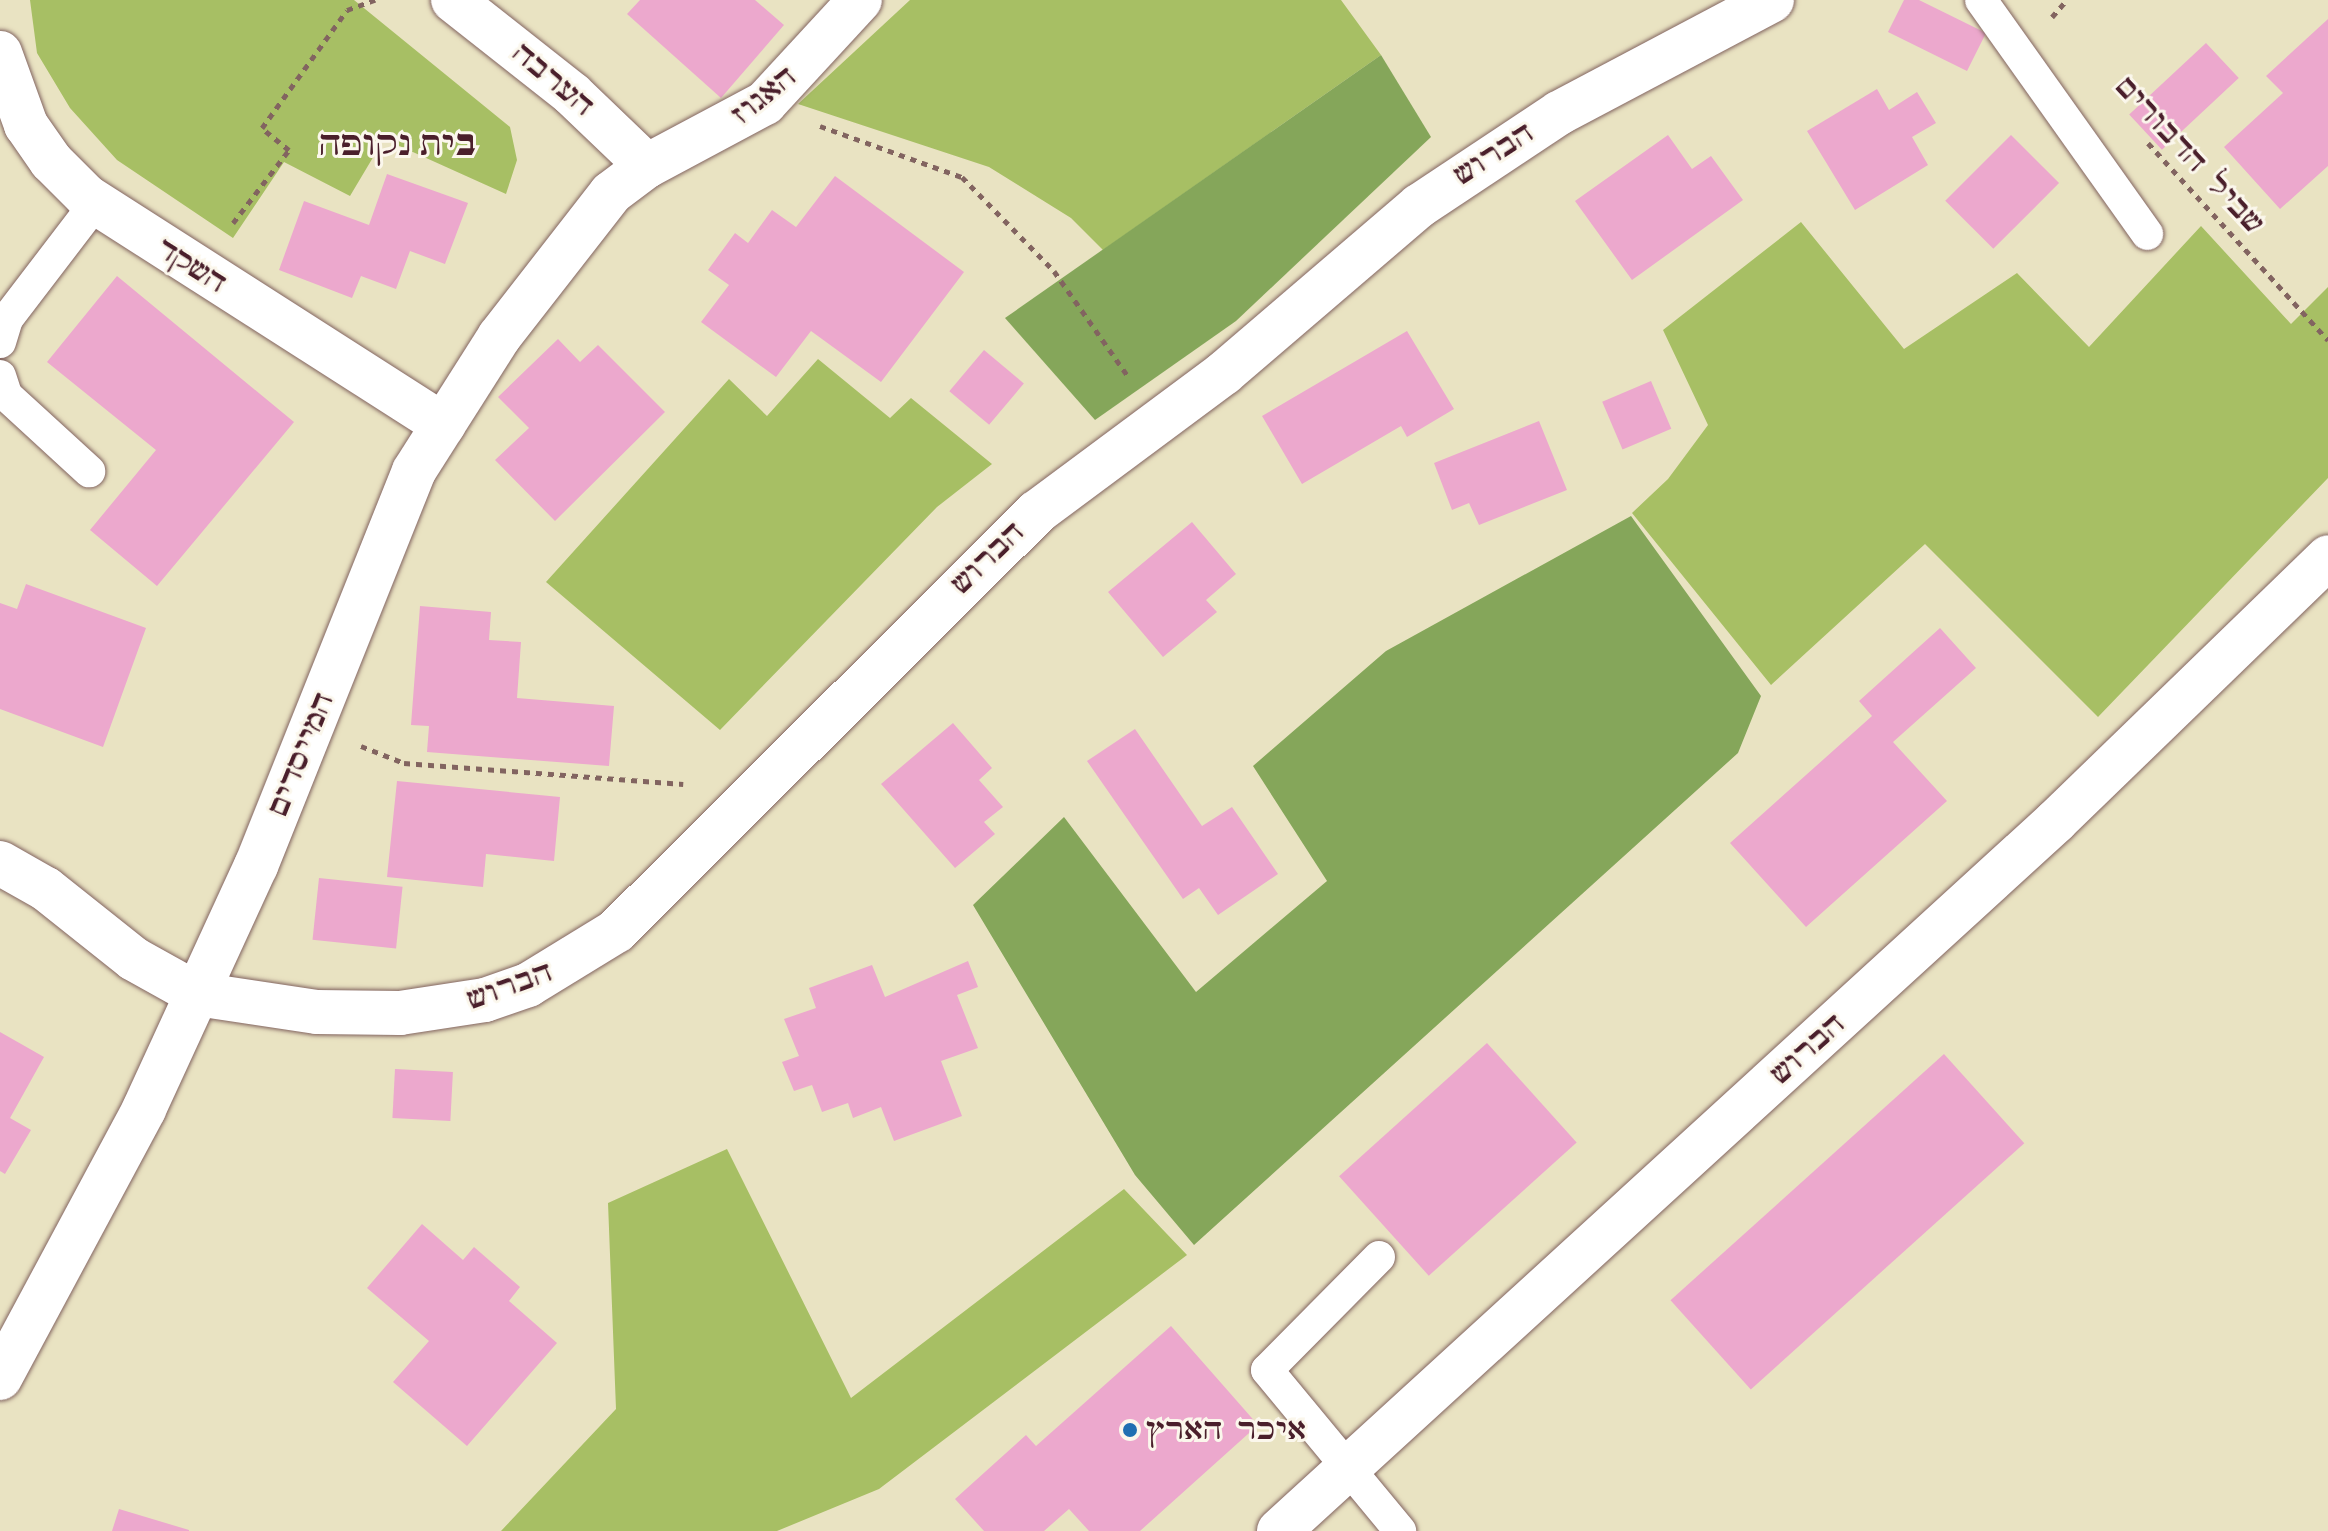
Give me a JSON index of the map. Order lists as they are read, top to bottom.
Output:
{
  "streets": {
    "street": [
      "הערבה",
      "האגוז",
      "הברוש",
      "השקד",
      "המייסדים"
    ],
    "path": ["שביל הדבורים"]
  },
  "crossings": [
    ["הערבה", "האגוז"],
    ["הערבה", "המייסדים"],
    ["האגוז", "המייסדים"],
    ["הברוש", "המייסדים"],
    ["השקד", "המייסדים"]
  ],
  "districts": ["בית נקופה"],
  "places": ["איכר הארץ"]
}
